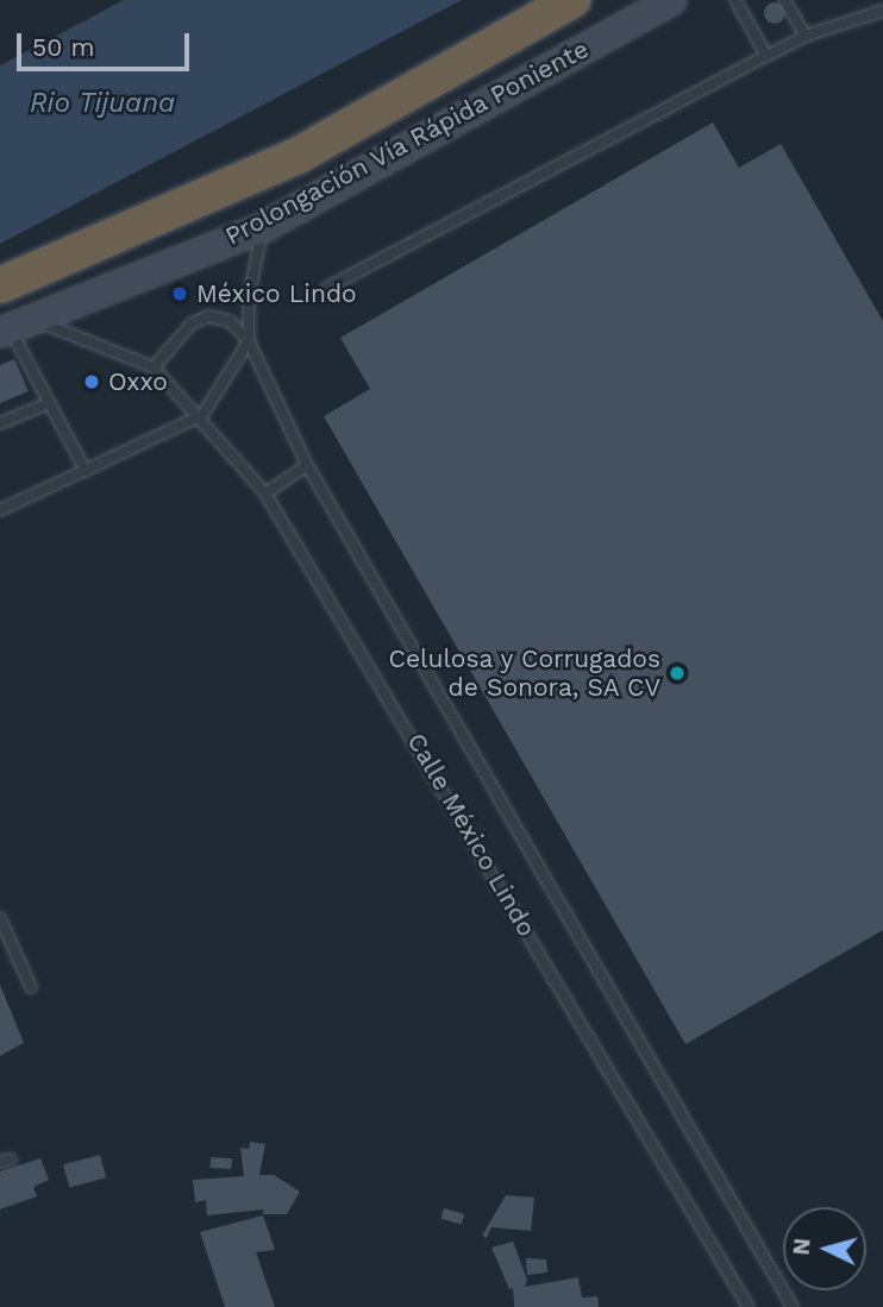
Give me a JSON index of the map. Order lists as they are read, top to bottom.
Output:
{
  "streets": {
    "main road": ["Prolongación Vía Rápida Poniente"],
    "lane": ["Calle México Lindo"]
  },
  "crossings": [
    ["Prolongación Vía Rápida Poniente", "Calle México Lindo"]
  ],
  "water": ["Rio Tijuana"],
  "places": ["México Lindo", "Oxxo", "Celulosa y Corrugados de Sonora, SA CV"],
  "scale_bar": "50 m",
  "north": "left"
}
